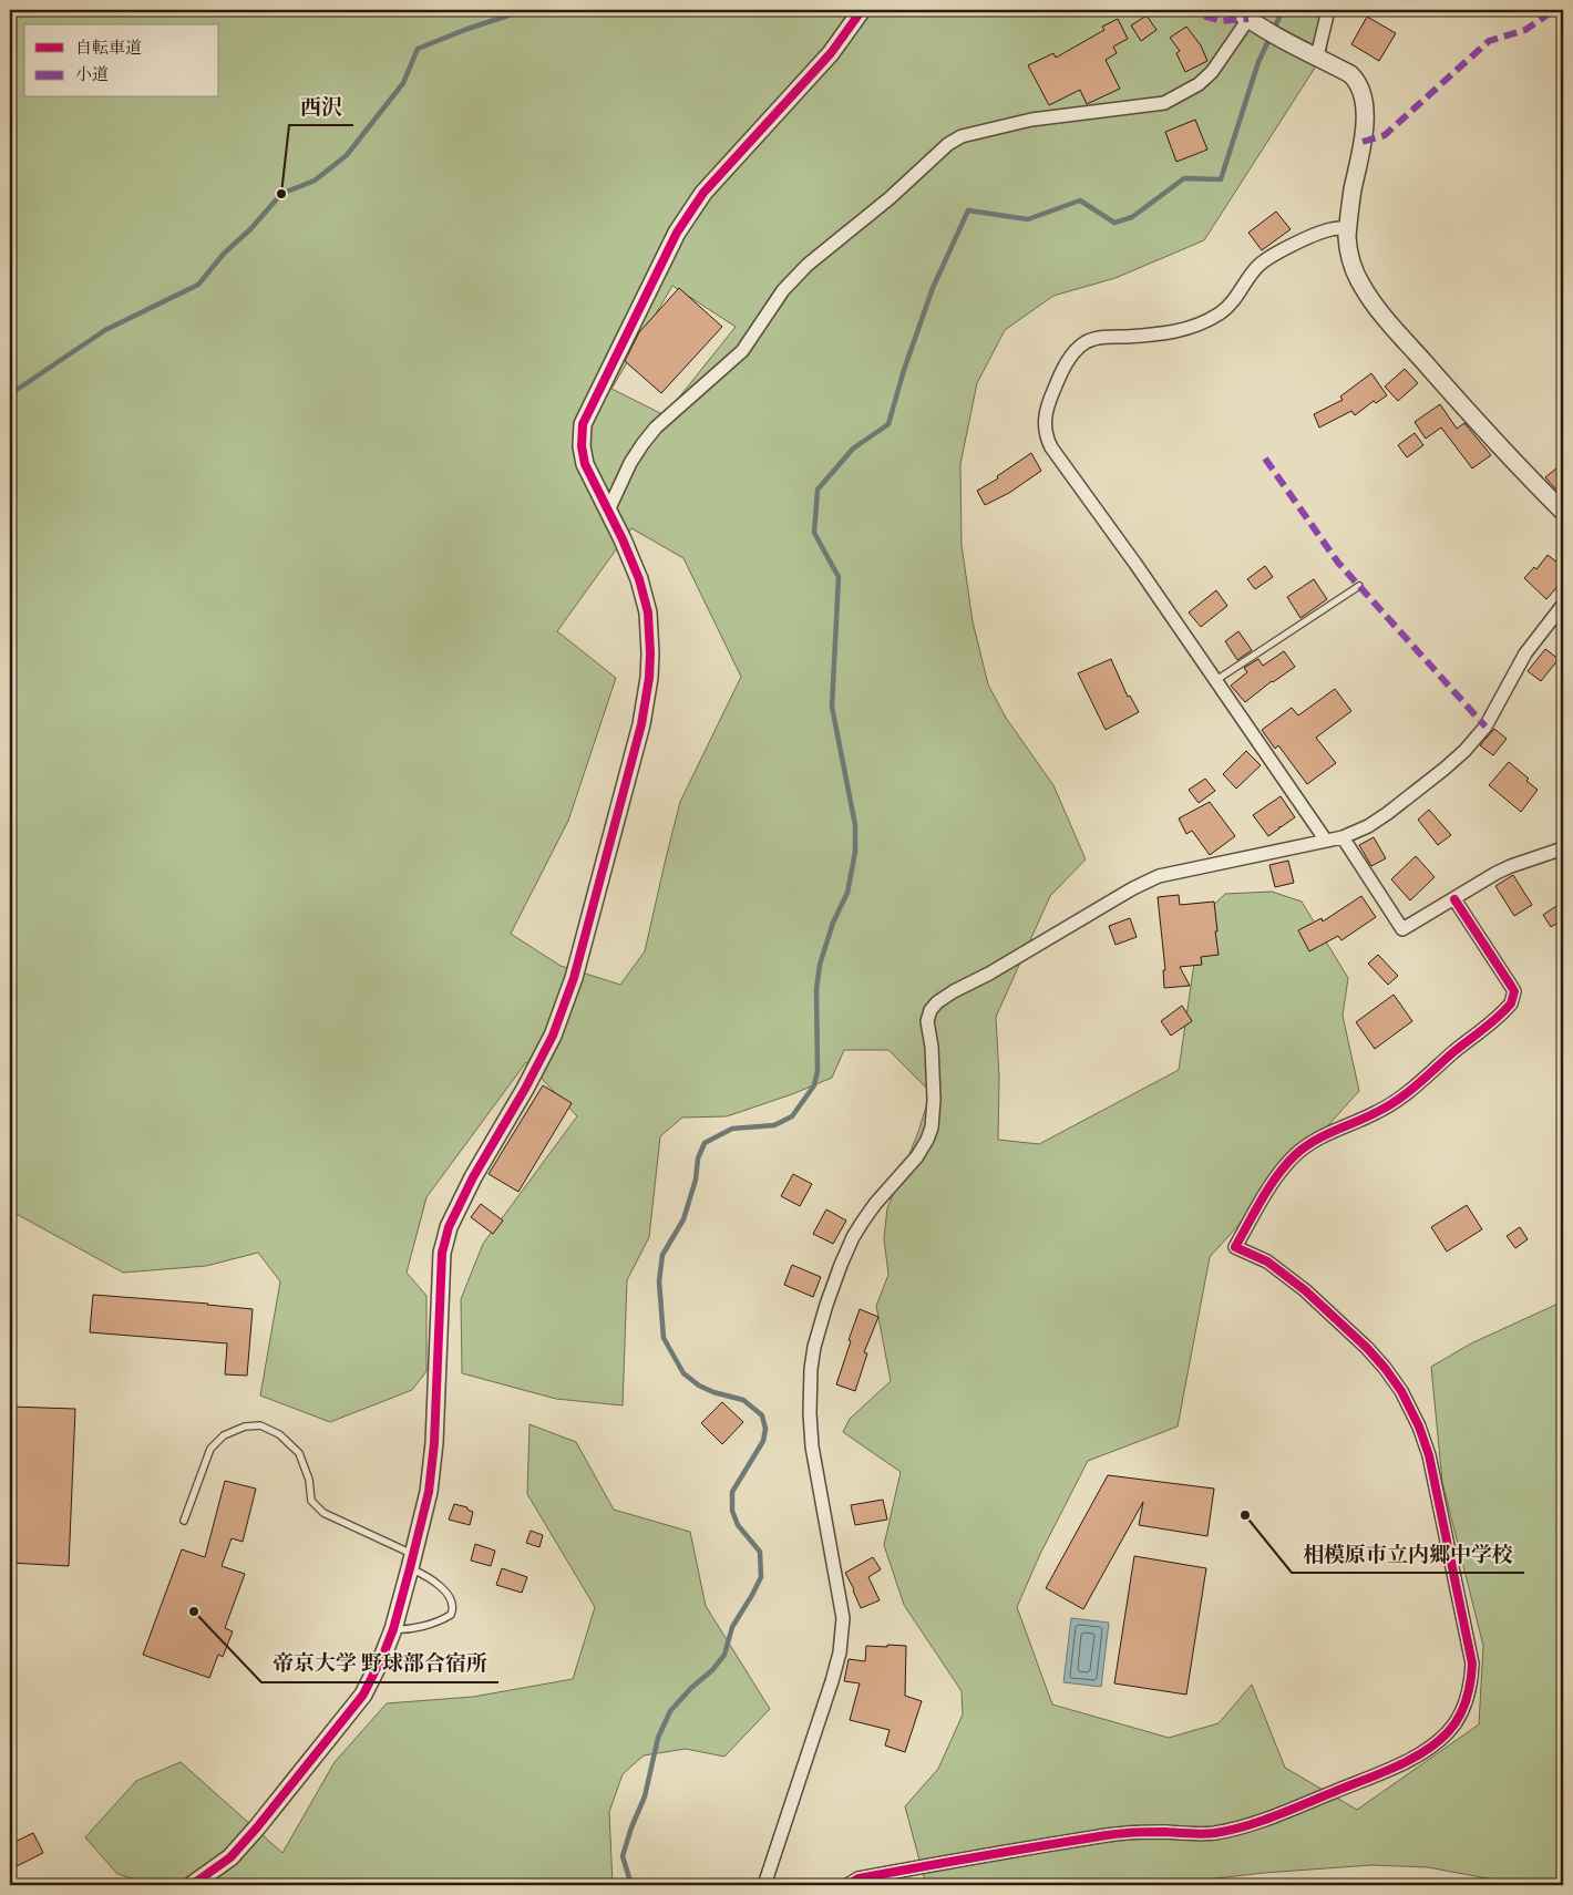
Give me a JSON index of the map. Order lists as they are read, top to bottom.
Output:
{
  "places": ["西沢", "相模原市立内郷中学校", "帝京大学 野球部合宿所"],
  "legend": ["自転車道", "小道"]
}
